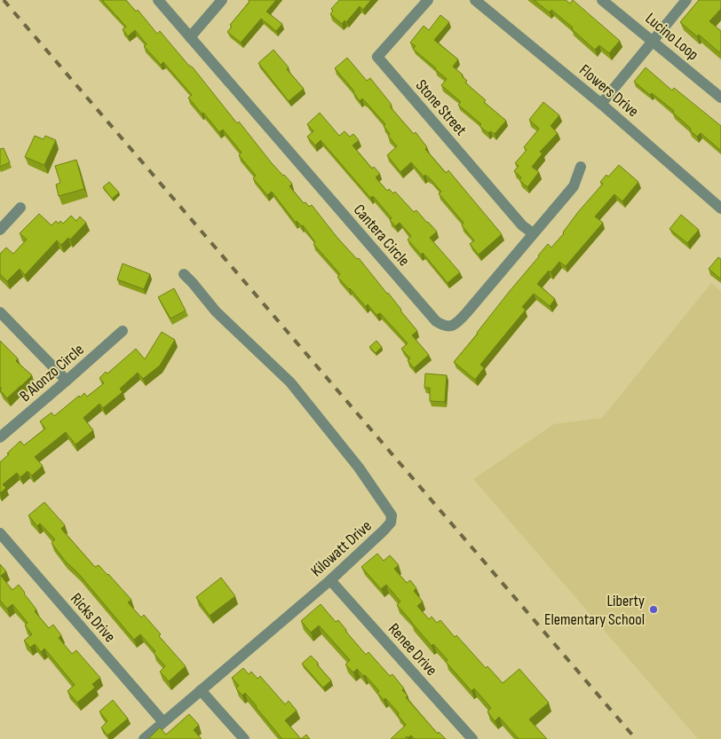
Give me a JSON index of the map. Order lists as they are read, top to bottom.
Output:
{
  "streets": {
    "street": [
      "Lucino Loop",
      "Flowers Drive",
      "Stone Street",
      "Cantera Circle",
      "B Alonzo Circle",
      "Kilowatt Drive",
      "Ricks Drive",
      "Renee Drive"
    ]
  },
  "crossings": [
    ["Stone Street", "Cantera Circle"],
    ["Kilowatt Drive", "Ricks Drive"],
    ["Kilowatt Drive", "Renee Drive"]
  ],
  "places": ["Liberty Elementary School"]
}
